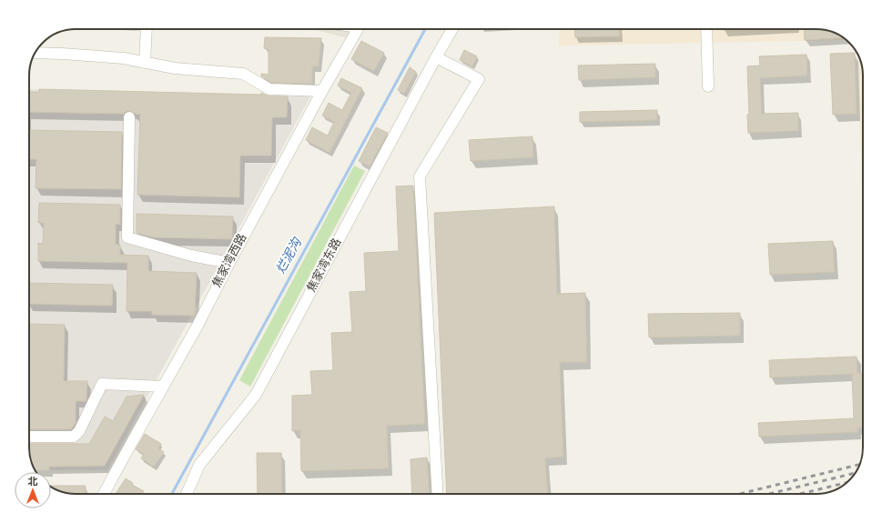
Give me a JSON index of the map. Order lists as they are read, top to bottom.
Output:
{
  "streets": {
    "street": ["焦家湾西路", "焦家湾东路"]
  },
  "water": ["烂泥沟"],
  "north": "top"
}
